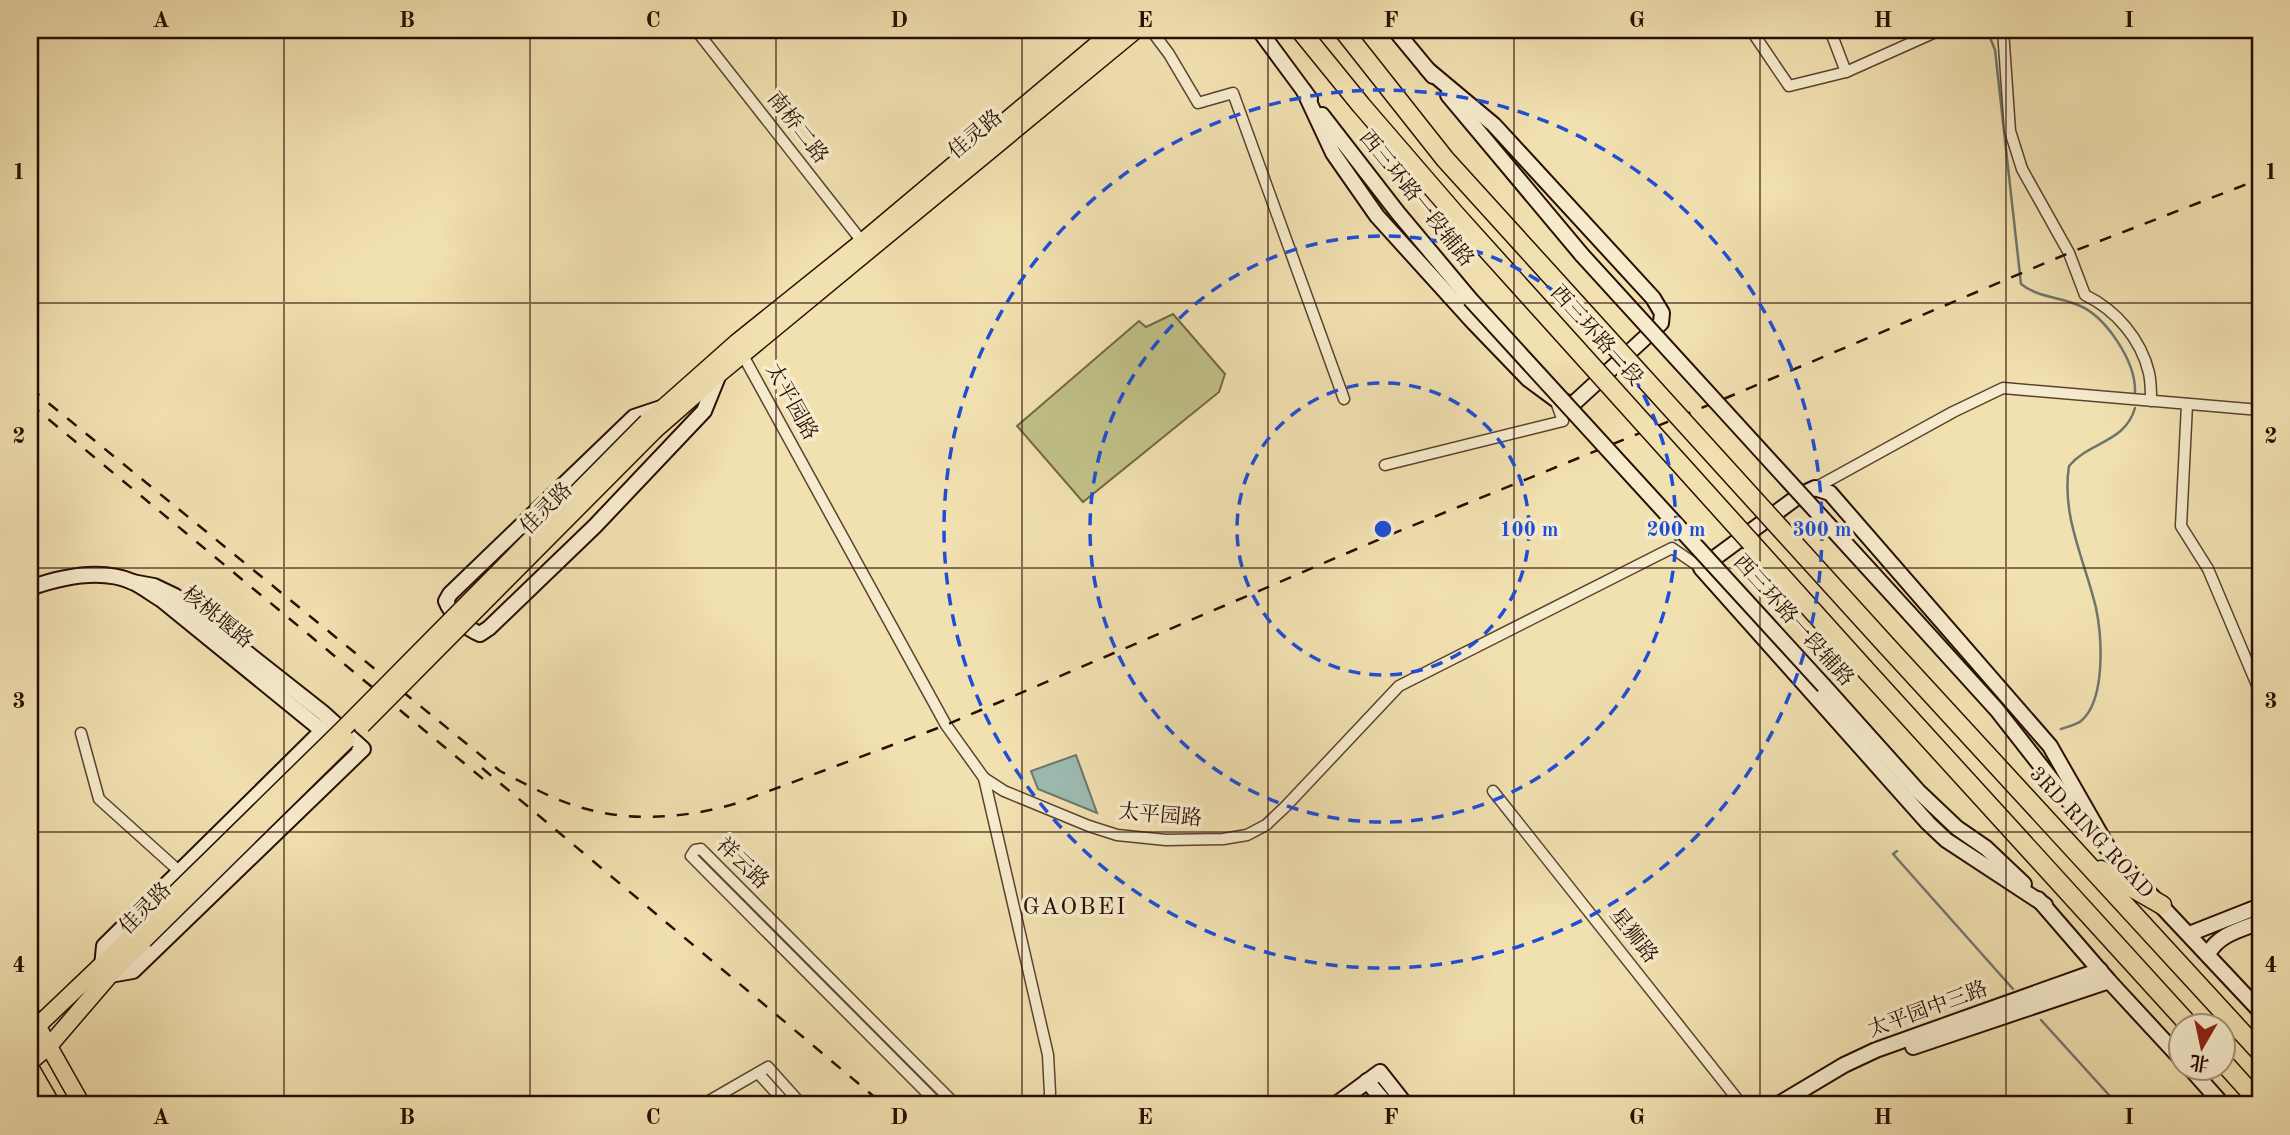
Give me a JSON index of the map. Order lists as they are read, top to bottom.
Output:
{
  "streets": {
    "highway": ["西三环路一段", "3RD RING ROAD"],
    "main road": [
      "佳灵路",
      "西三环路一段辅路",
      "核桃堰路",
      "太平园中三路"
    ],
    "street": [
      "南桥二路",
      "太平园路",
      "祥云路",
      "星狮路"
    ]
  },
  "crossings": [
    ["南桥二路", "佳灵路"],
    ["佳灵路", "太平园路"],
    ["佳灵路", "核桃堰路"],
    ["西三环路一段辅路", "太平园中三路"],
    ["西三环路一段", "3RD RING ROAD"]
  ],
  "districts": ["GAOBEI"],
  "north": "bottom",
  "grid": {
    "columns": [
      "A",
      "B",
      "C",
      "D",
      "E",
      "F",
      "G",
      "H",
      "I"
    ],
    "rows": [
      "1",
      "2",
      "3",
      "4"
    ]
  },
  "rings": ["100 m", "200 m", "300 m"]
}
